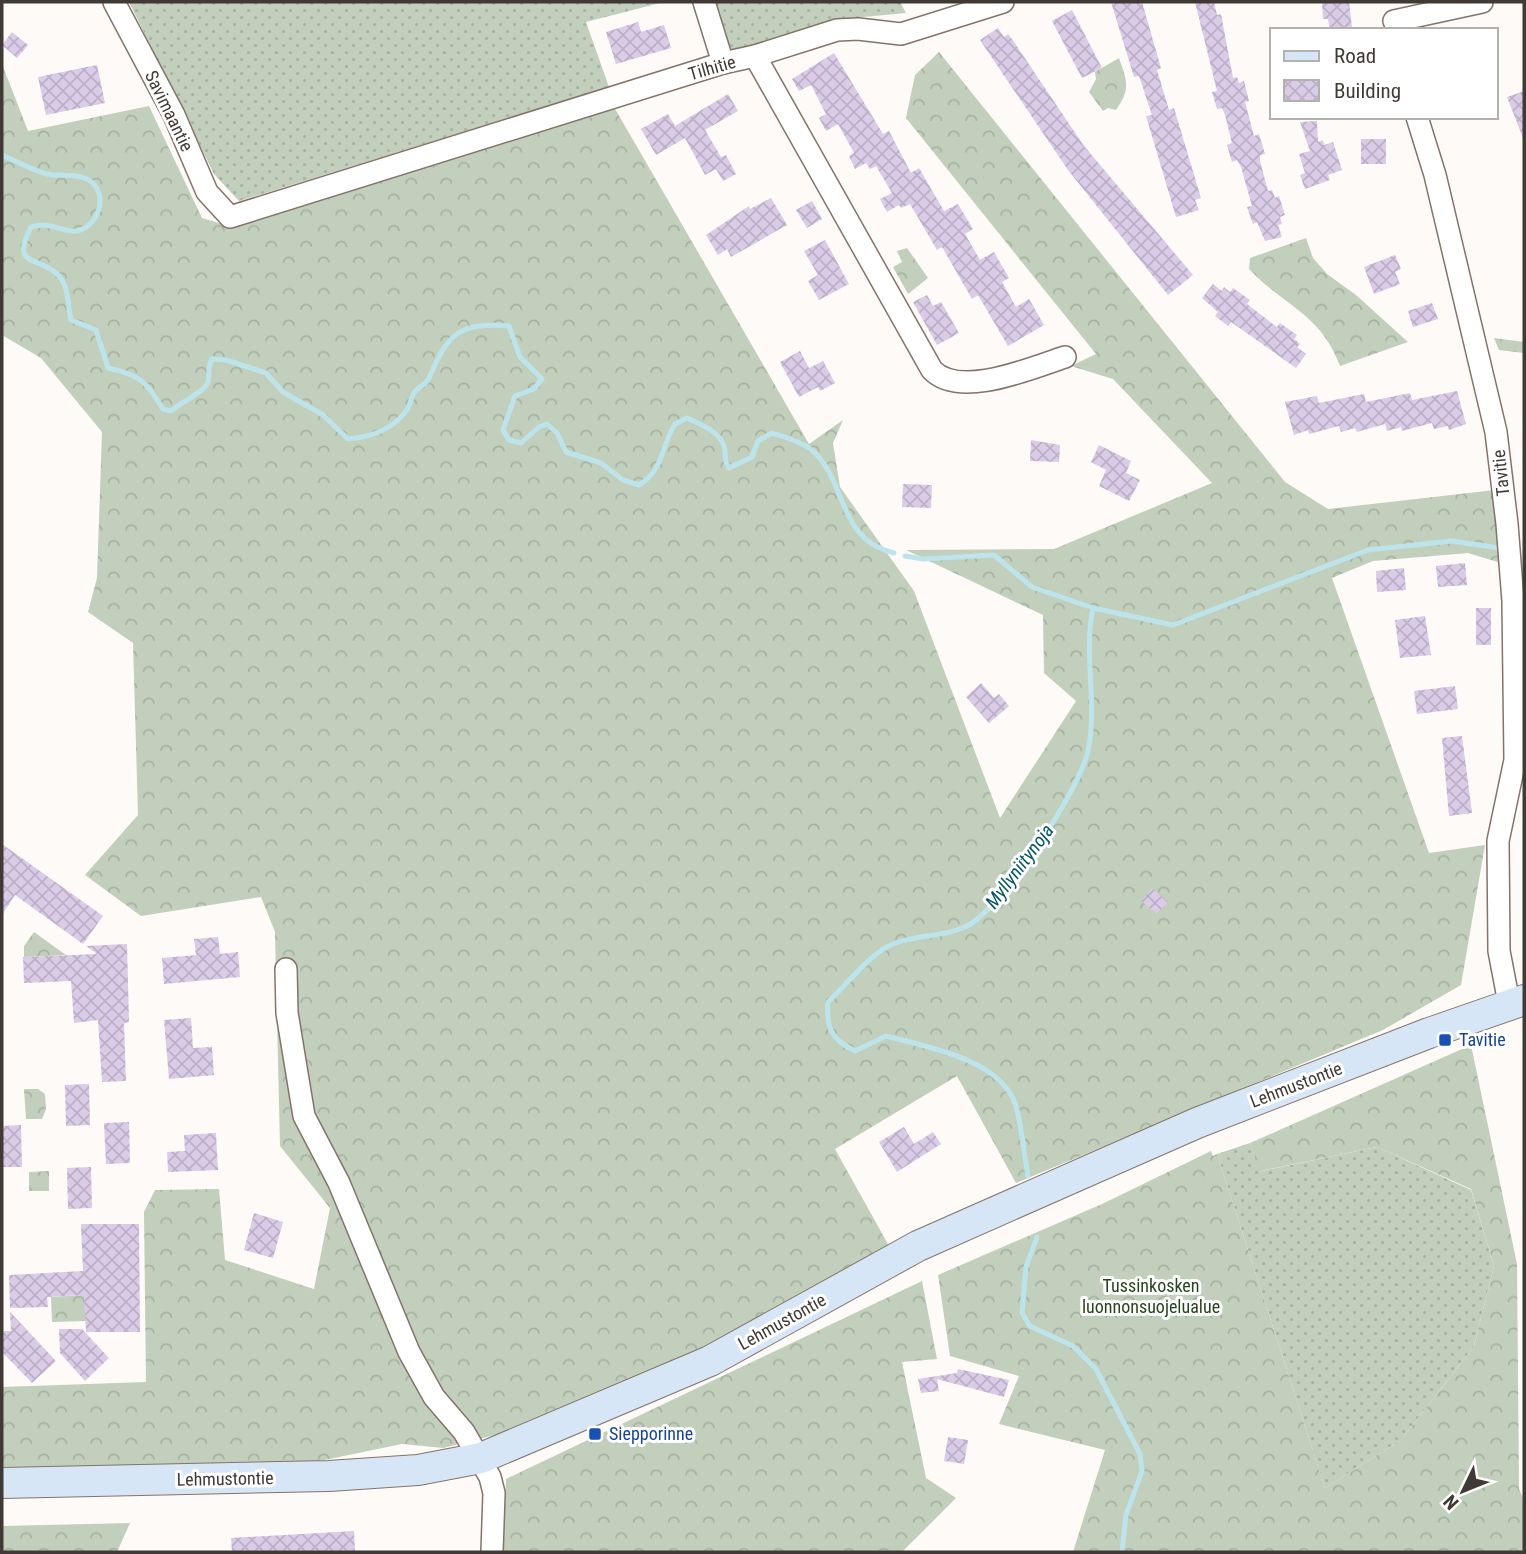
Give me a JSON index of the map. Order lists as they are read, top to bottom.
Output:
{
  "streets": {
    "main road": ["Lehmustontie"],
    "street": ["Tilhitie", "Savimaantie", "Tavitie"]
  },
  "crossings": [
    ["Tilhitie", "Savimaantie"],
    ["Tavitie", "Lehmustontie"]
  ],
  "water": ["Myllyniitynoja"],
  "parks": ["Tussinkosken luonnonsuojelualue"],
  "places": {
    "transit": ["Tavitie", "Siepporinne"]
  },
  "legend": ["Road", "Building"],
  "north": "bottom left"
}
